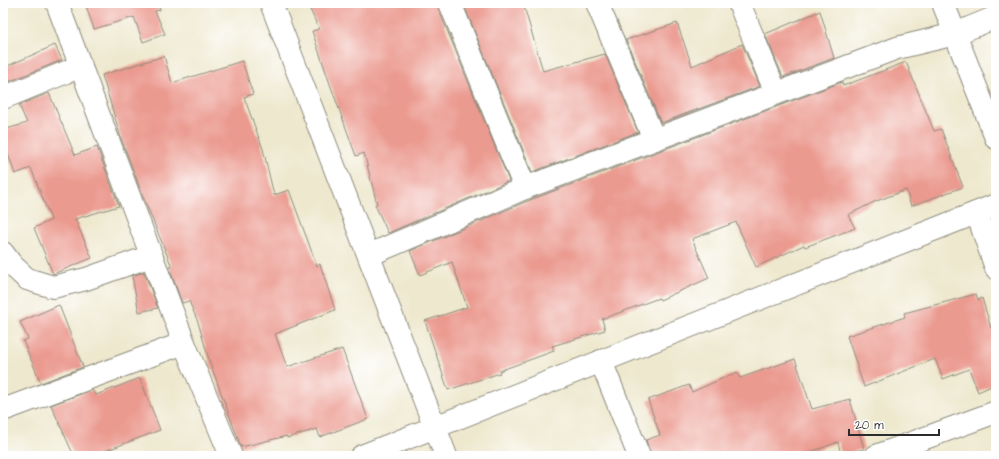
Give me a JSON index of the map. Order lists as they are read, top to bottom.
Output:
{
  "scale_bar": "20 m"
}
